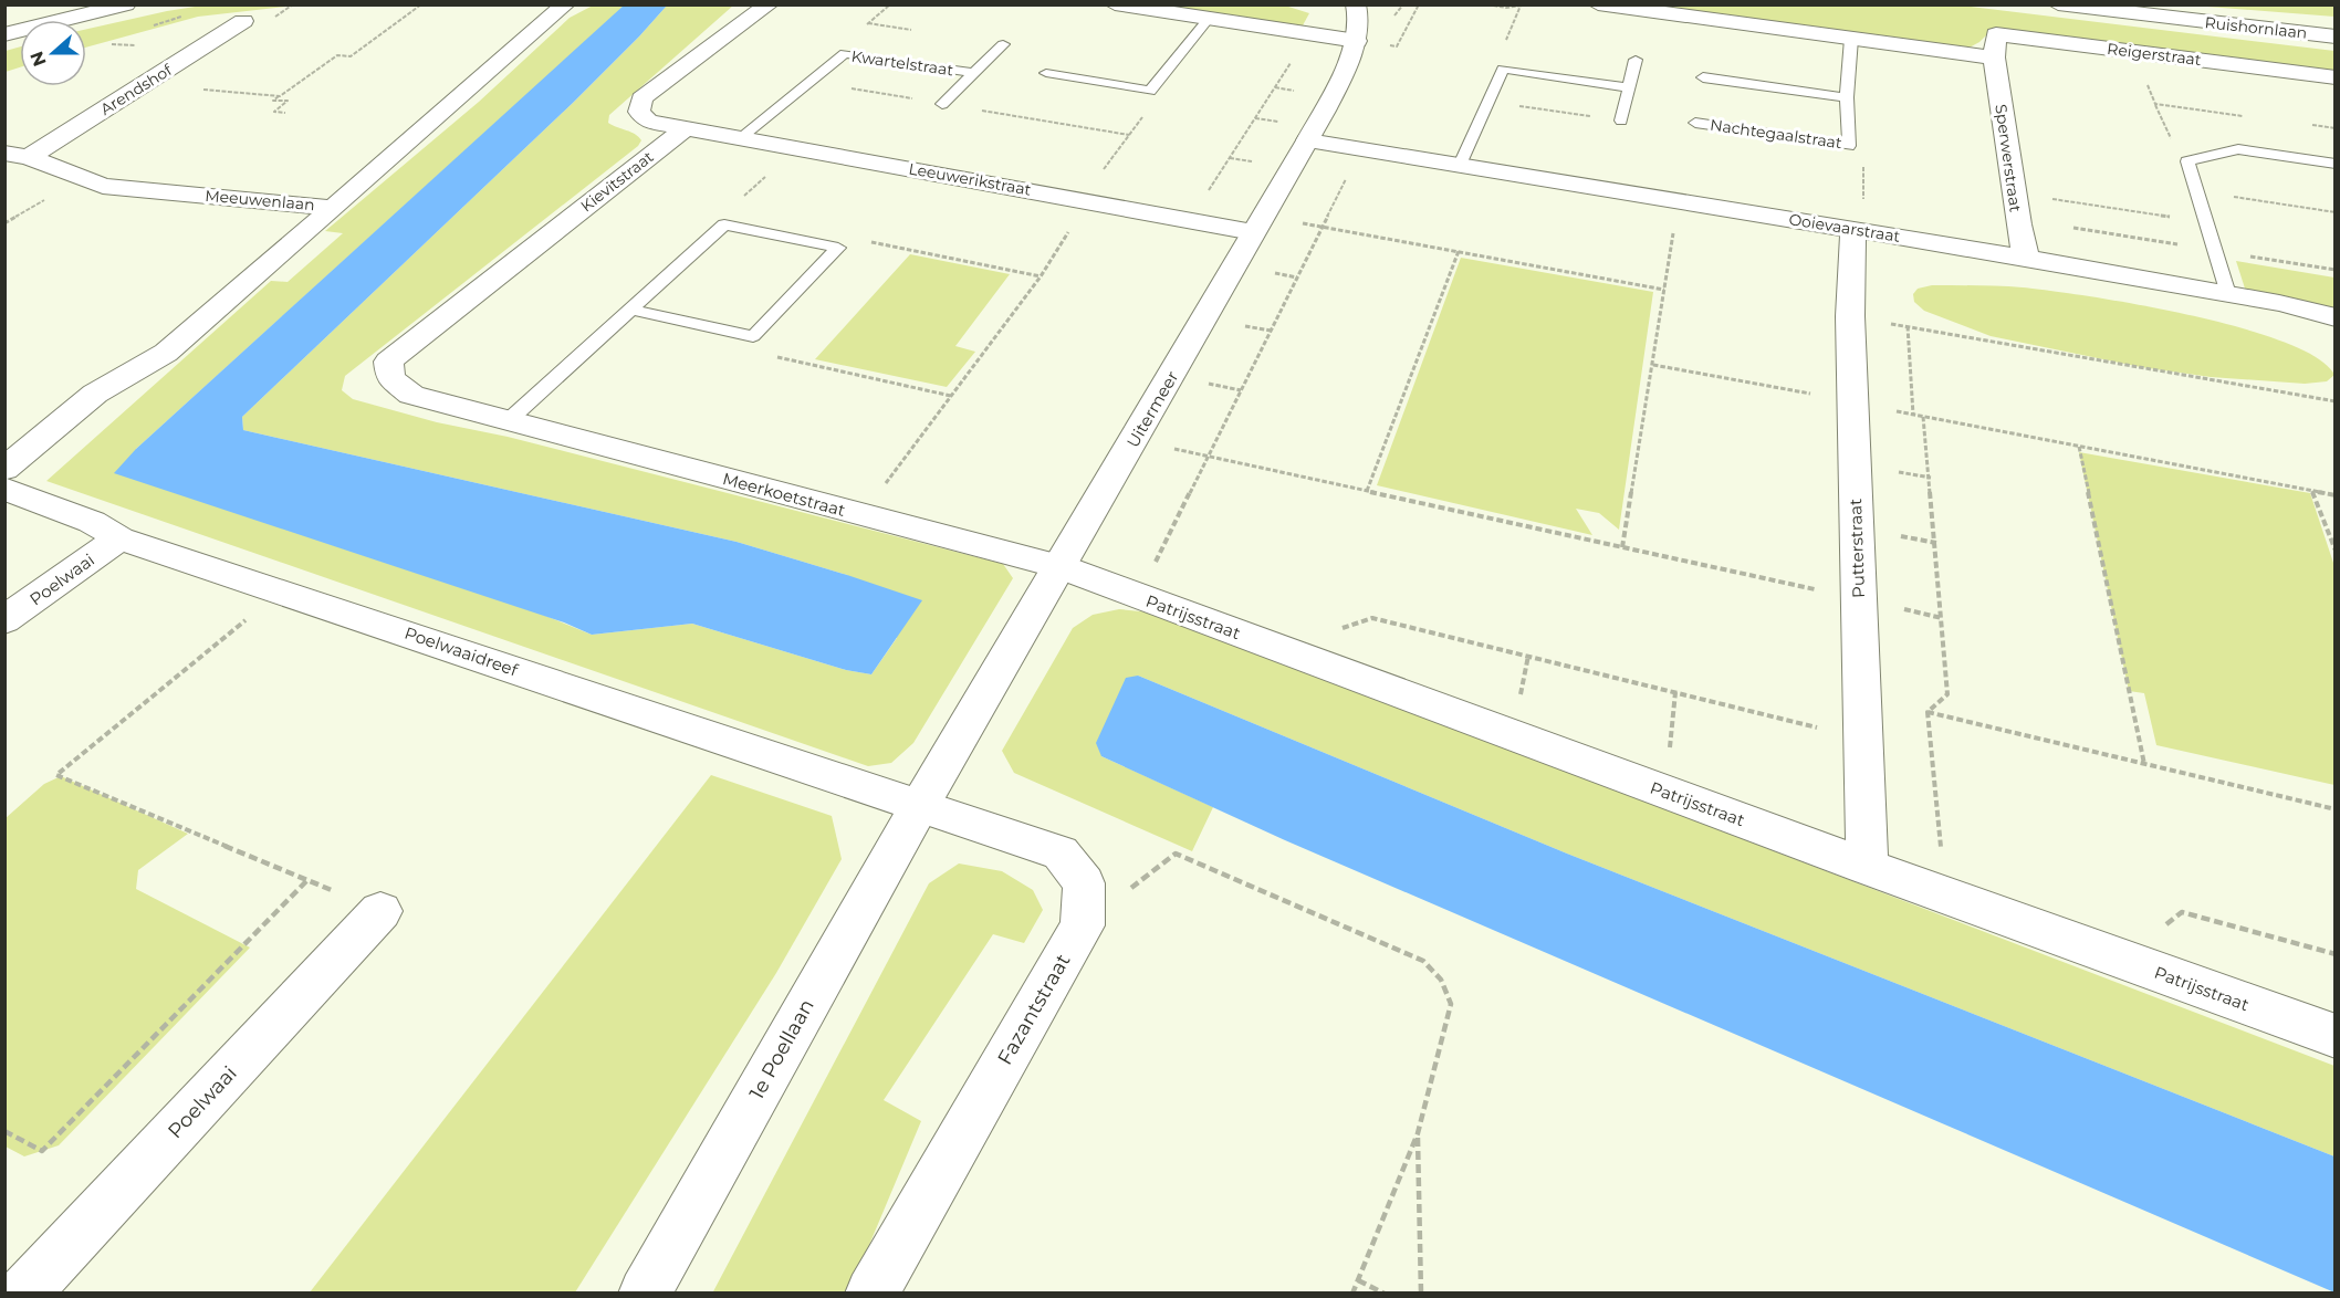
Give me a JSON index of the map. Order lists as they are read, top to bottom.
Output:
{
  "streets": {
    "street": [
      "Ruishornlaan",
      "Reigerstraat",
      "Arendshof",
      "Sperwerstraat",
      "Leeuwerikstraat",
      "Kievitstraat",
      "Meeuwenlaan",
      "Ooievaarstraat",
      "Uitermeer",
      "Meerkoetstraat",
      "Putterstraat",
      "Poelwaai",
      "Patrijsstraat",
      "Poelwaaidreef",
      "Fazantstraat",
      "1e Poellaan"
    ],
    "lane": ["Kwartelstraat", "Nachtegaalstraat"]
  },
  "crossings": [
    ["Reigerstraat", "Sperwerstraat"],
    ["Kwartelstraat", "Leeuwerikstraat"],
    ["Arendshof", "Meeuwenlaan"],
    ["Sperwerstraat", "Ooievaarstraat"],
    ["Leeuwerikstraat", "Kievitstraat"],
    ["Leeuwerikstraat", "Uitermeer"],
    ["Kievitstraat", "Meerkoetstraat"],
    ["Ooievaarstraat", "Uitermeer"],
    ["Ooievaarstraat", "Putterstraat"],
    ["Uitermeer", "Meerkoetstraat"],
    ["Uitermeer", "Patrijsstraat"],
    ["Uitermeer", "Poelwaaidreef"],
    ["Uitermeer", "Fazantstraat"],
    ["Uitermeer", "1e Poellaan"],
    ["Meerkoetstraat", "Patrijsstraat"],
    ["Putterstraat", "Patrijsstraat"],
    ["Poelwaai", "Poelwaaidreef"],
    ["Poelwaaidreef", "Fazantstraat"],
    ["Poelwaaidreef", "1e Poellaan"],
    ["Fazantstraat", "1e Poellaan"]
  ],
  "north": "left"
}
